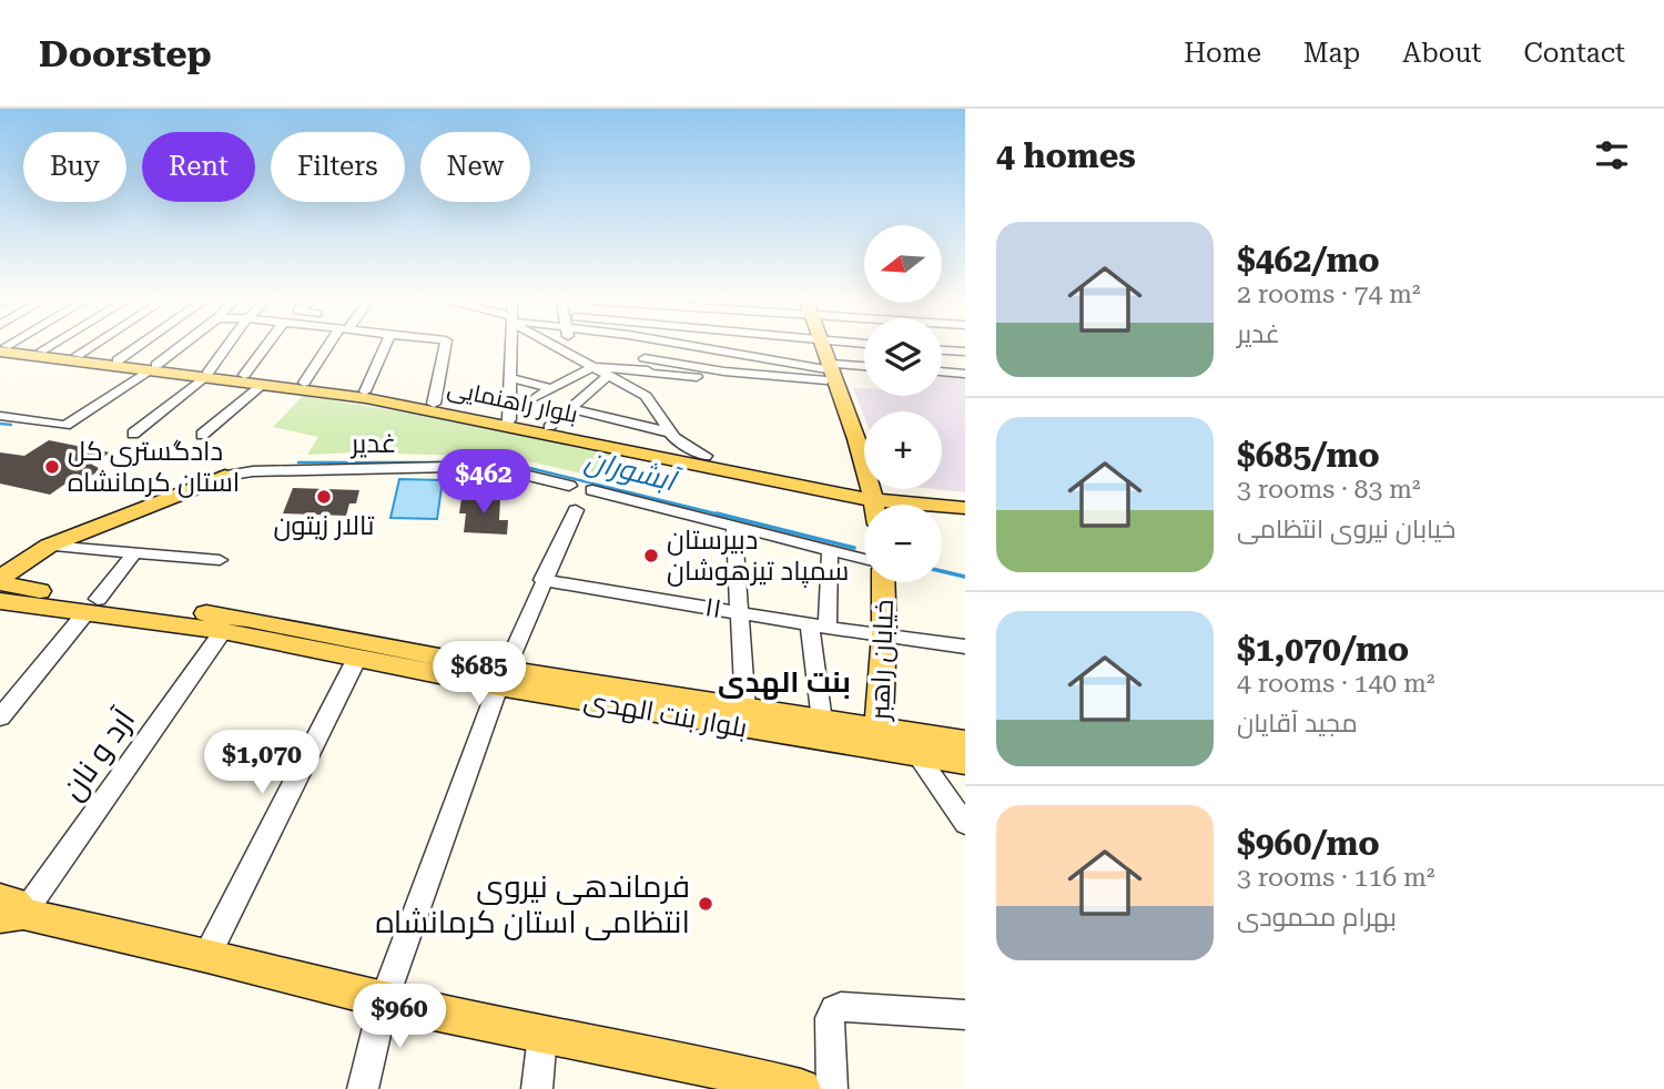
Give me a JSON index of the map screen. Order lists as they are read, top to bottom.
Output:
{
  "streets": {
    "main road": ["بلوار راهنمایی", "خیابان راهبر", "بلوار بنت الهدی"],
    "street": ["غدیر", "۱۱", "آرد و نان"]
  },
  "crossings": [
    ["۱۱", "خیابان راهبر"],
    ["خیابان راهبر", "بلوار بنت الهدی"],
    ["بلوار بنت الهدی", "آرد و نان"]
  ],
  "districts": ["بنت الهدی"],
  "water": ["آبشوران"],
  "places": [
    "دادگستری کل استان کرمانشاه",
    "تالار زیتون",
    "دبیرستان سمپاد تیزهوشان",
    "فرماندهی نیروی انتظامی استان کرمانشاه"
  ],
  "north": "left",
  "page": {
    "header": "Doorstep",
    "nav": [
      "Home",
      "Map",
      "About",
      "Contact"
    ],
    "heading": "4 homes",
    "chip": [
      "Buy",
      "Rent",
      "Filters",
      "New"
    ],
    "list": [
      {
        "name": "$462/mo",
        "note": "2 rooms · 74 m² · غدیر"
      },
      {
        "name": "$685/mo",
        "note": "3 rooms · 83 m² · خیابان نیروی انتظامی"
      },
      {
        "name": "$1,070/mo",
        "note": "4 rooms · 140 m² · مجید آقایان"
      },
      {
        "name": "$960/mo",
        "note": "3 rooms · 116 m² · بهرام محمودی"
      }
    ],
    "map_buttons": ["+", "−"],
    "price": [
      "$462",
      "$685",
      "$1,070",
      "$960"
    ]
  }
}
